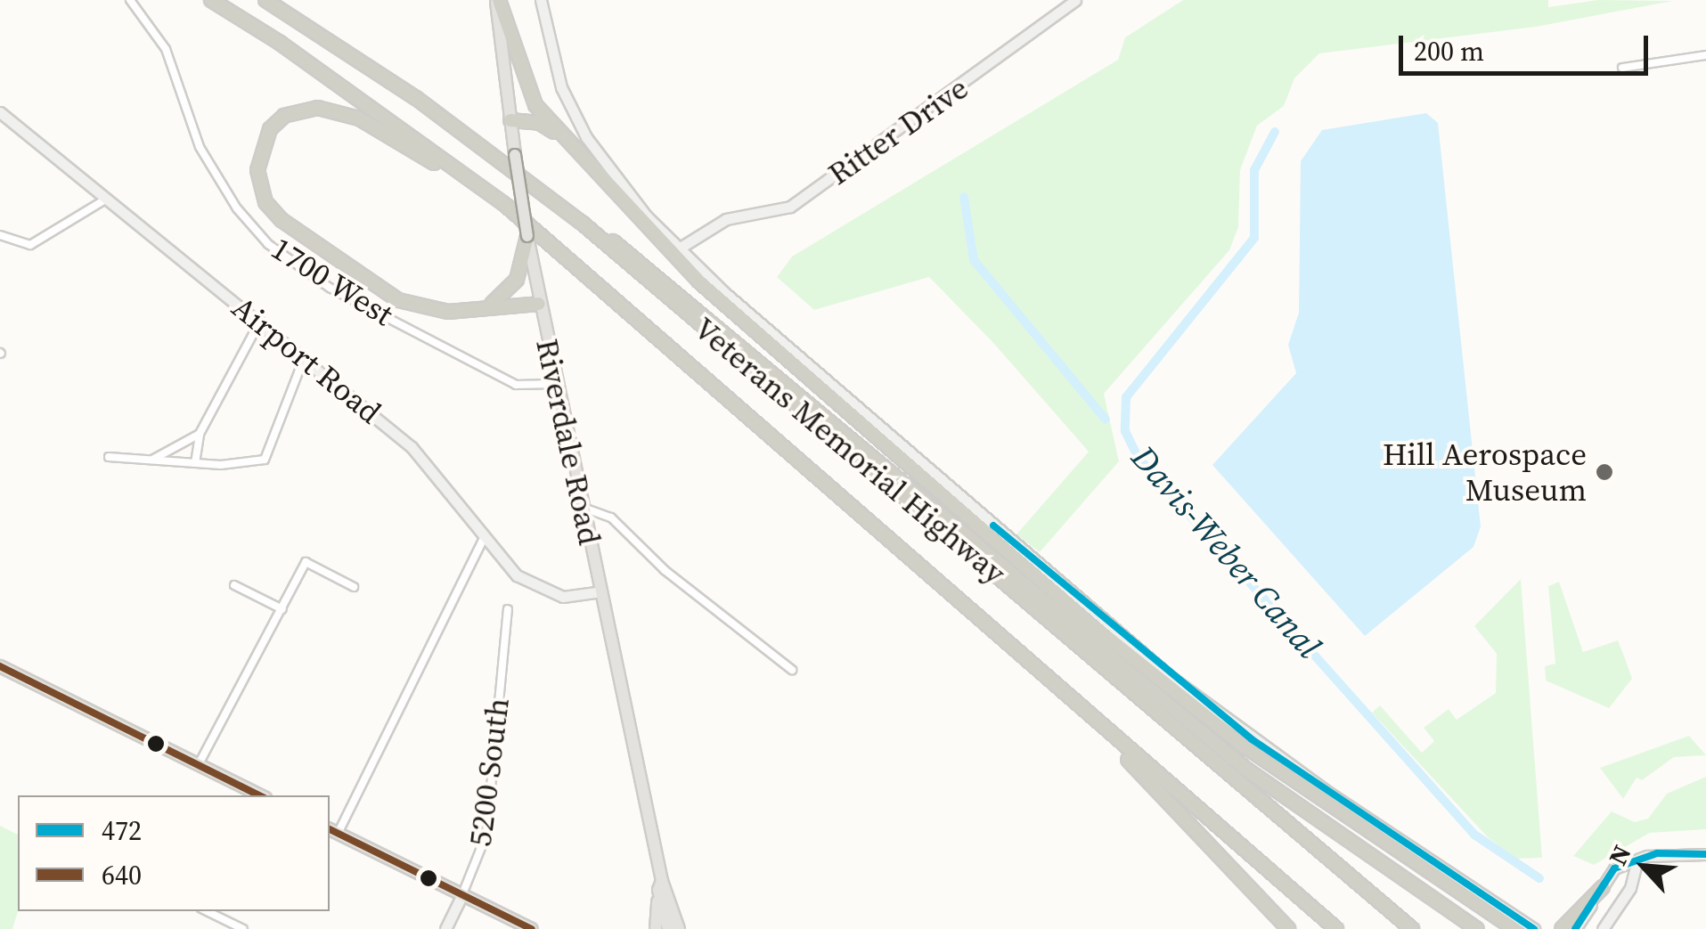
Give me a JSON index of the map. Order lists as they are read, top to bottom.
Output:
{
  "streets": {
    "highway": ["Veterans Memorial Highway"],
    "main road": ["Riverdale Road"],
    "street": [
      "Ritter Drive",
      "1700 West",
      "Airport Road",
      "5200 South"
    ]
  },
  "crossings": [
    ["1700 West", "Riverdale Road"],
    ["Airport Road", "Riverdale Road"]
  ],
  "water": ["Davis-Weber Canal"],
  "places": ["Hill Aerospace Museum"],
  "lines": ["transit line 472", "transit line 640"],
  "legend": ["472", "640"],
  "scale_bar": "200 m",
  "north": "top left"
}
